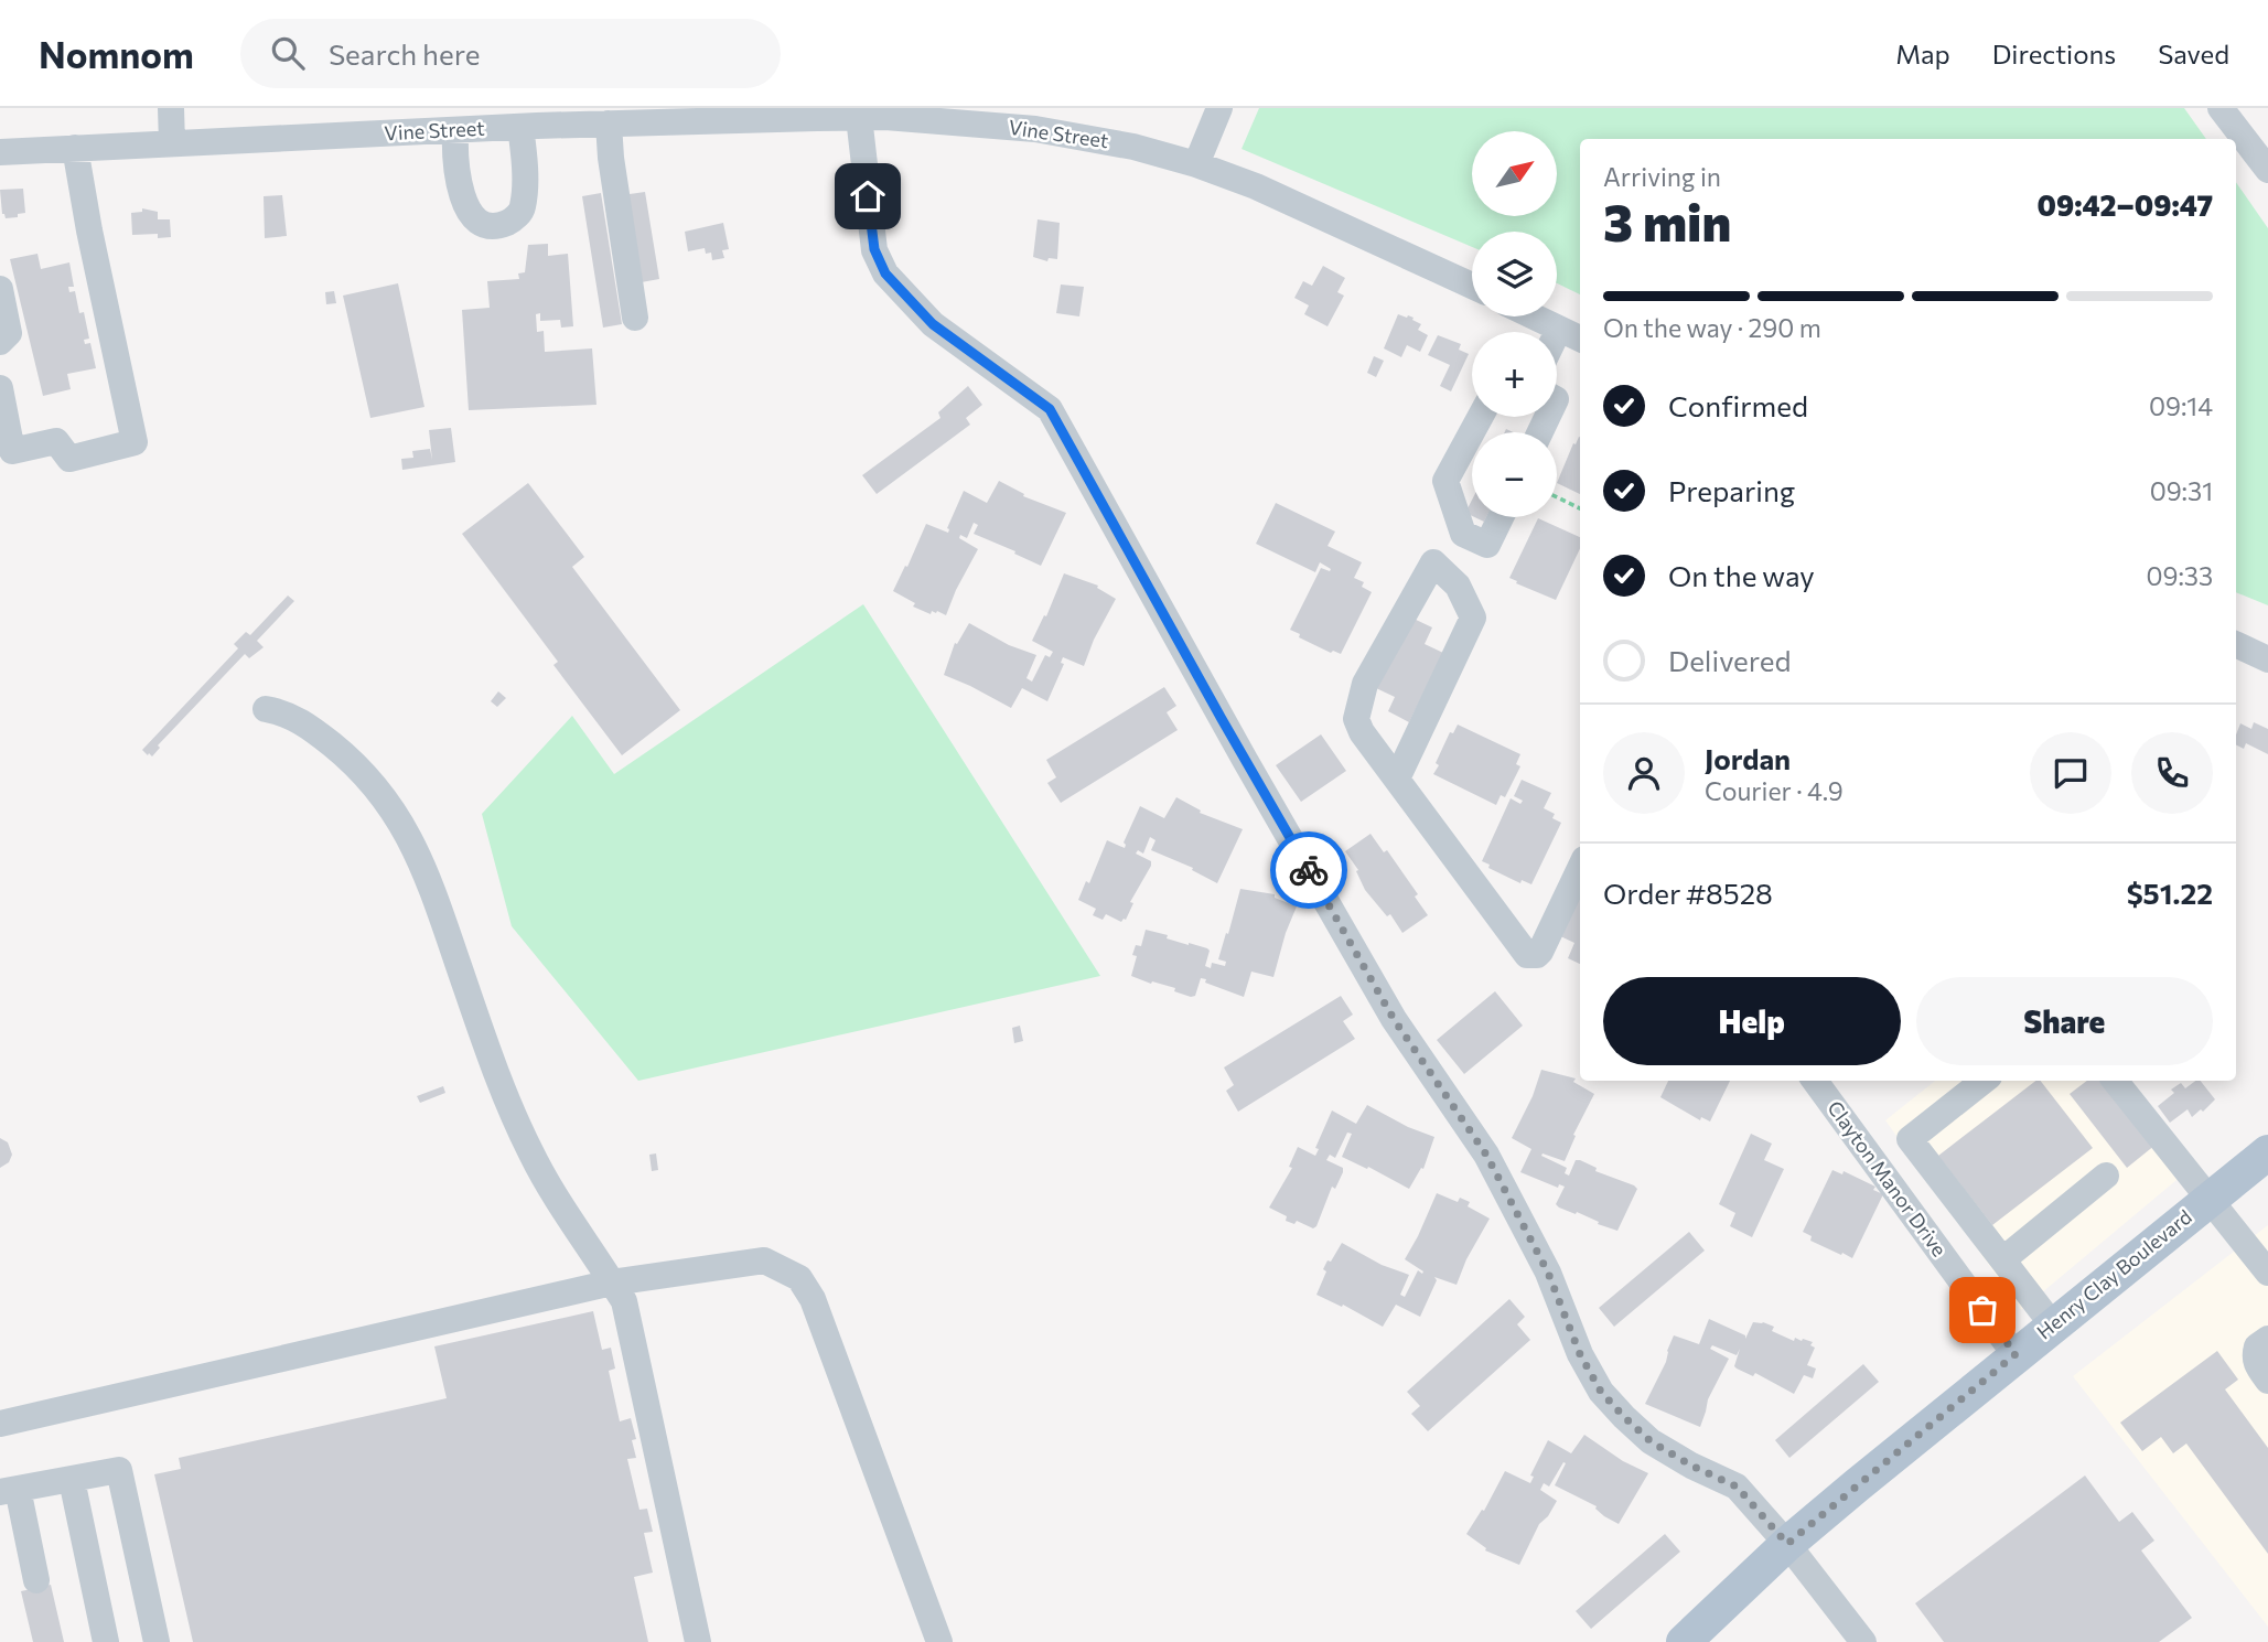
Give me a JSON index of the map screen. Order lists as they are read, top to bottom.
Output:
{
  "streets": {
    "main road": ["Henry Clay Boulevard"],
    "street": ["Vine Street", "Clayton Manor Drive"]
  },
  "crossings": [
    ["Clayton Manor Drive", "Henry Clay Boulevard"]
  ],
  "north": "top right",
  "page": {
    "header": "Nomnom",
    "search": "Search here",
    "nav": ["Map", "Directions", "Saved"],
    "map_buttons": ["+", "−"],
    "heading": ["3 min", "Arriving in", "09:42–09:47"],
    "panel": [
      "Jordan",
      "Courier · 4.9",
      "Order #8528",
      "$51.22"
    ],
    "bar": "On the way · 290 m",
    "list": [
      ["Confirmed", "09:14"],
      ["Preparing", "09:31"],
      ["On the way", "09:33"],
      "Delivered"
    ],
    "buttons": ["Help", "Share"]
  }
}
